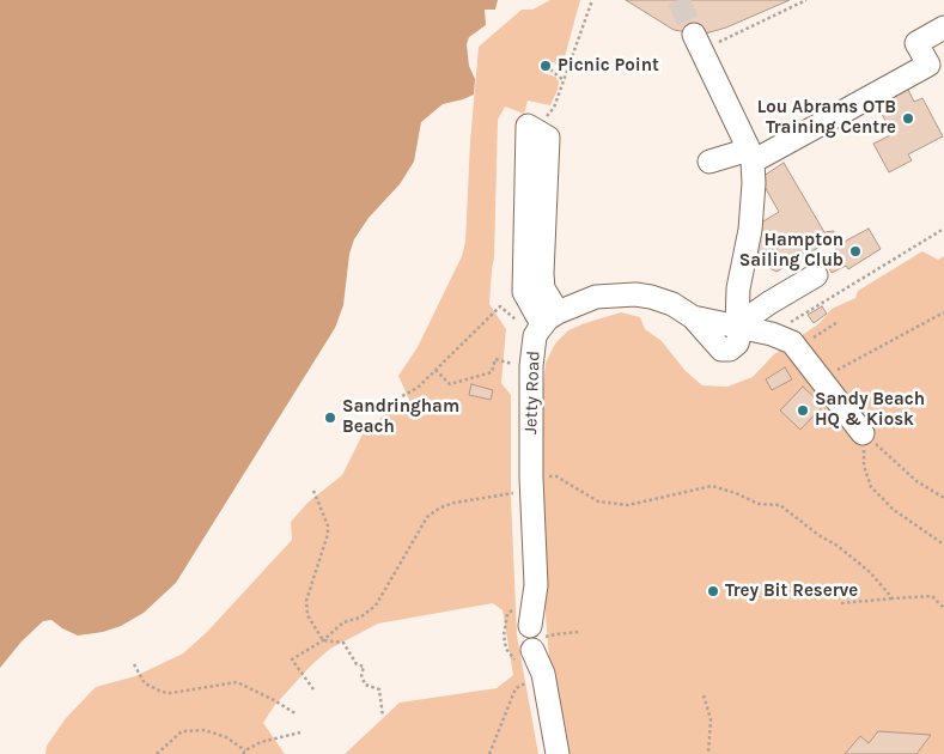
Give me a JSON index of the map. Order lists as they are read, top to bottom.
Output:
{
  "streets": {
    "street": ["Jetty Road"]
  },
  "places": [
    "Picnic Point",
    "Lou Abrams OTB Training Centre",
    "Hampton Sailing Club",
    "Sandy Beach HQ & Kiosk",
    "Sandringham Beach",
    "Trey Bit Reserve"
  ]
}
